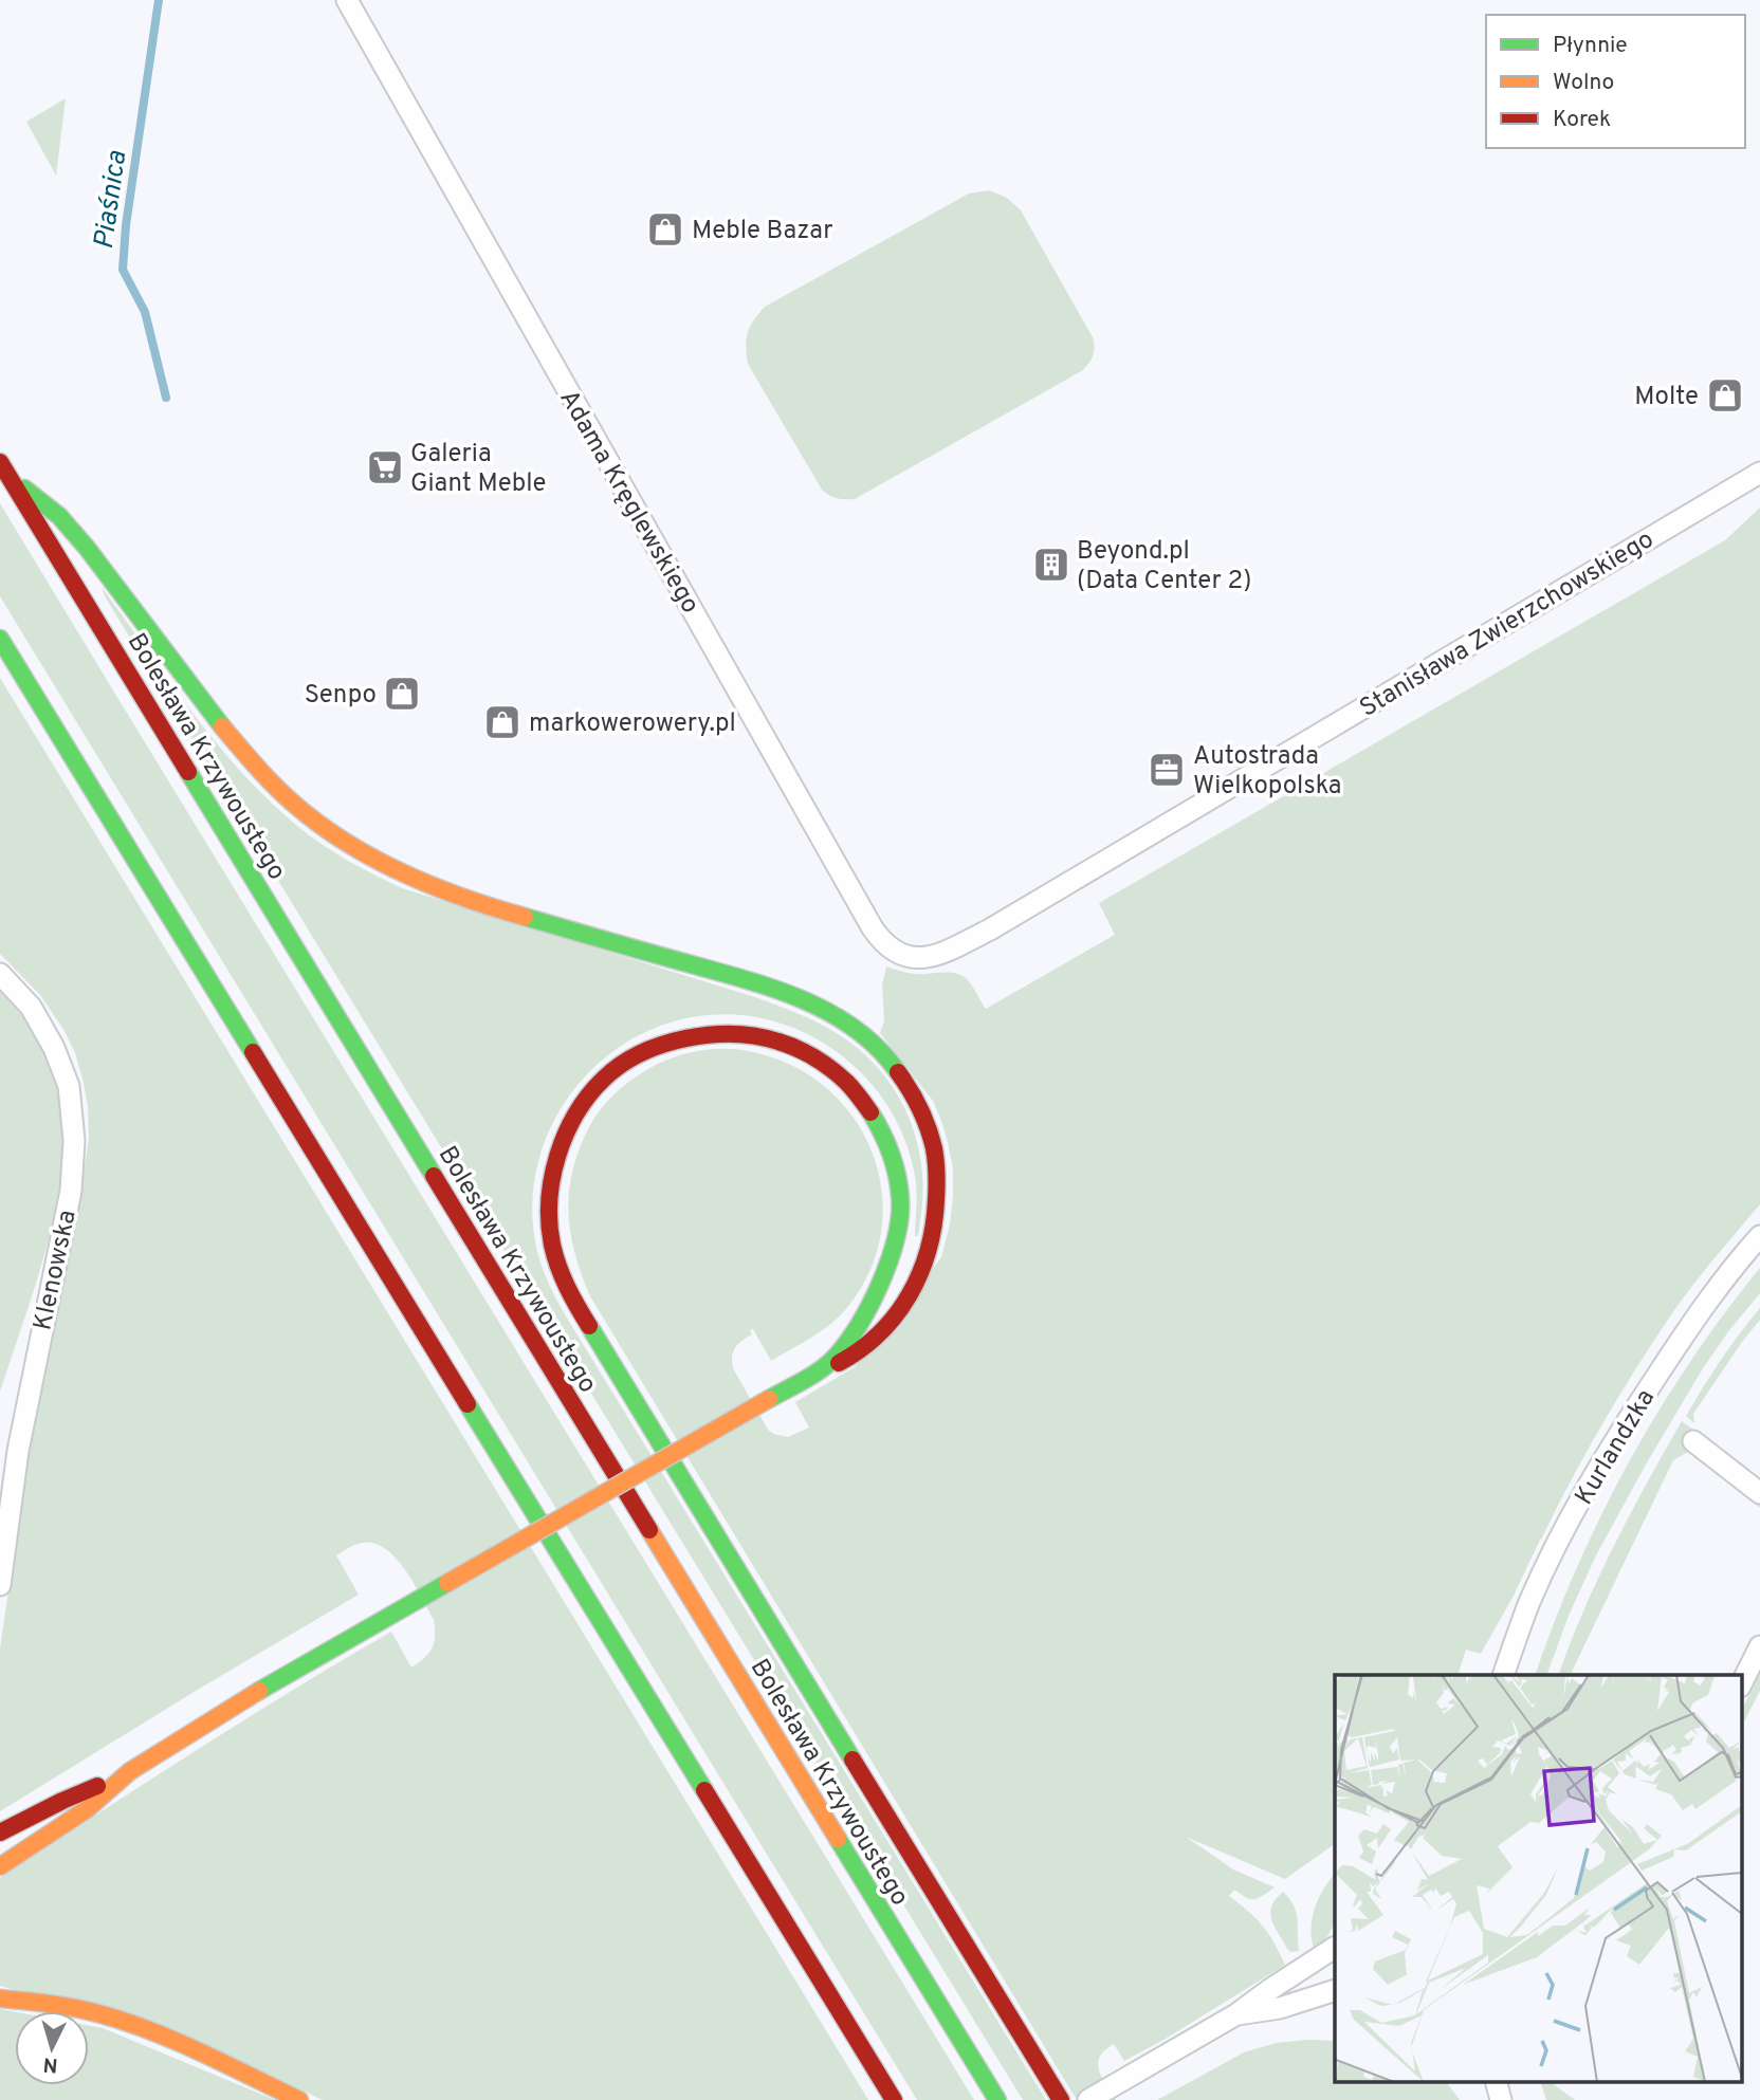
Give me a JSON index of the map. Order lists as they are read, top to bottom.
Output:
{
  "streets": {
    "main road": ["Bolesława Krzywoustego"],
    "street": [
      "Adama Kręglewskiego",
      "Stanisława Zwierzchowskiego",
      "Klenowska",
      "Kurlandzka"
    ]
  },
  "crossings": [
    ["Adama Kręglewskiego", "Stanisława Zwierzchowskiego"]
  ],
  "water": ["Piaśnica"],
  "places": {
    "shop": [
      "Meble Bazar",
      "Molte",
      "Senpo",
      "markowerowery.pl"
    ],
    "supermarket": ["Galeria Giant Meble"],
    "building": ["Beyond.pl (Data Center 2)"],
    "office": ["Autostrada Wielkopolska"]
  },
  "legend": ["Płynnie", "Wolno", "Korek"],
  "north": "bottom"
}
